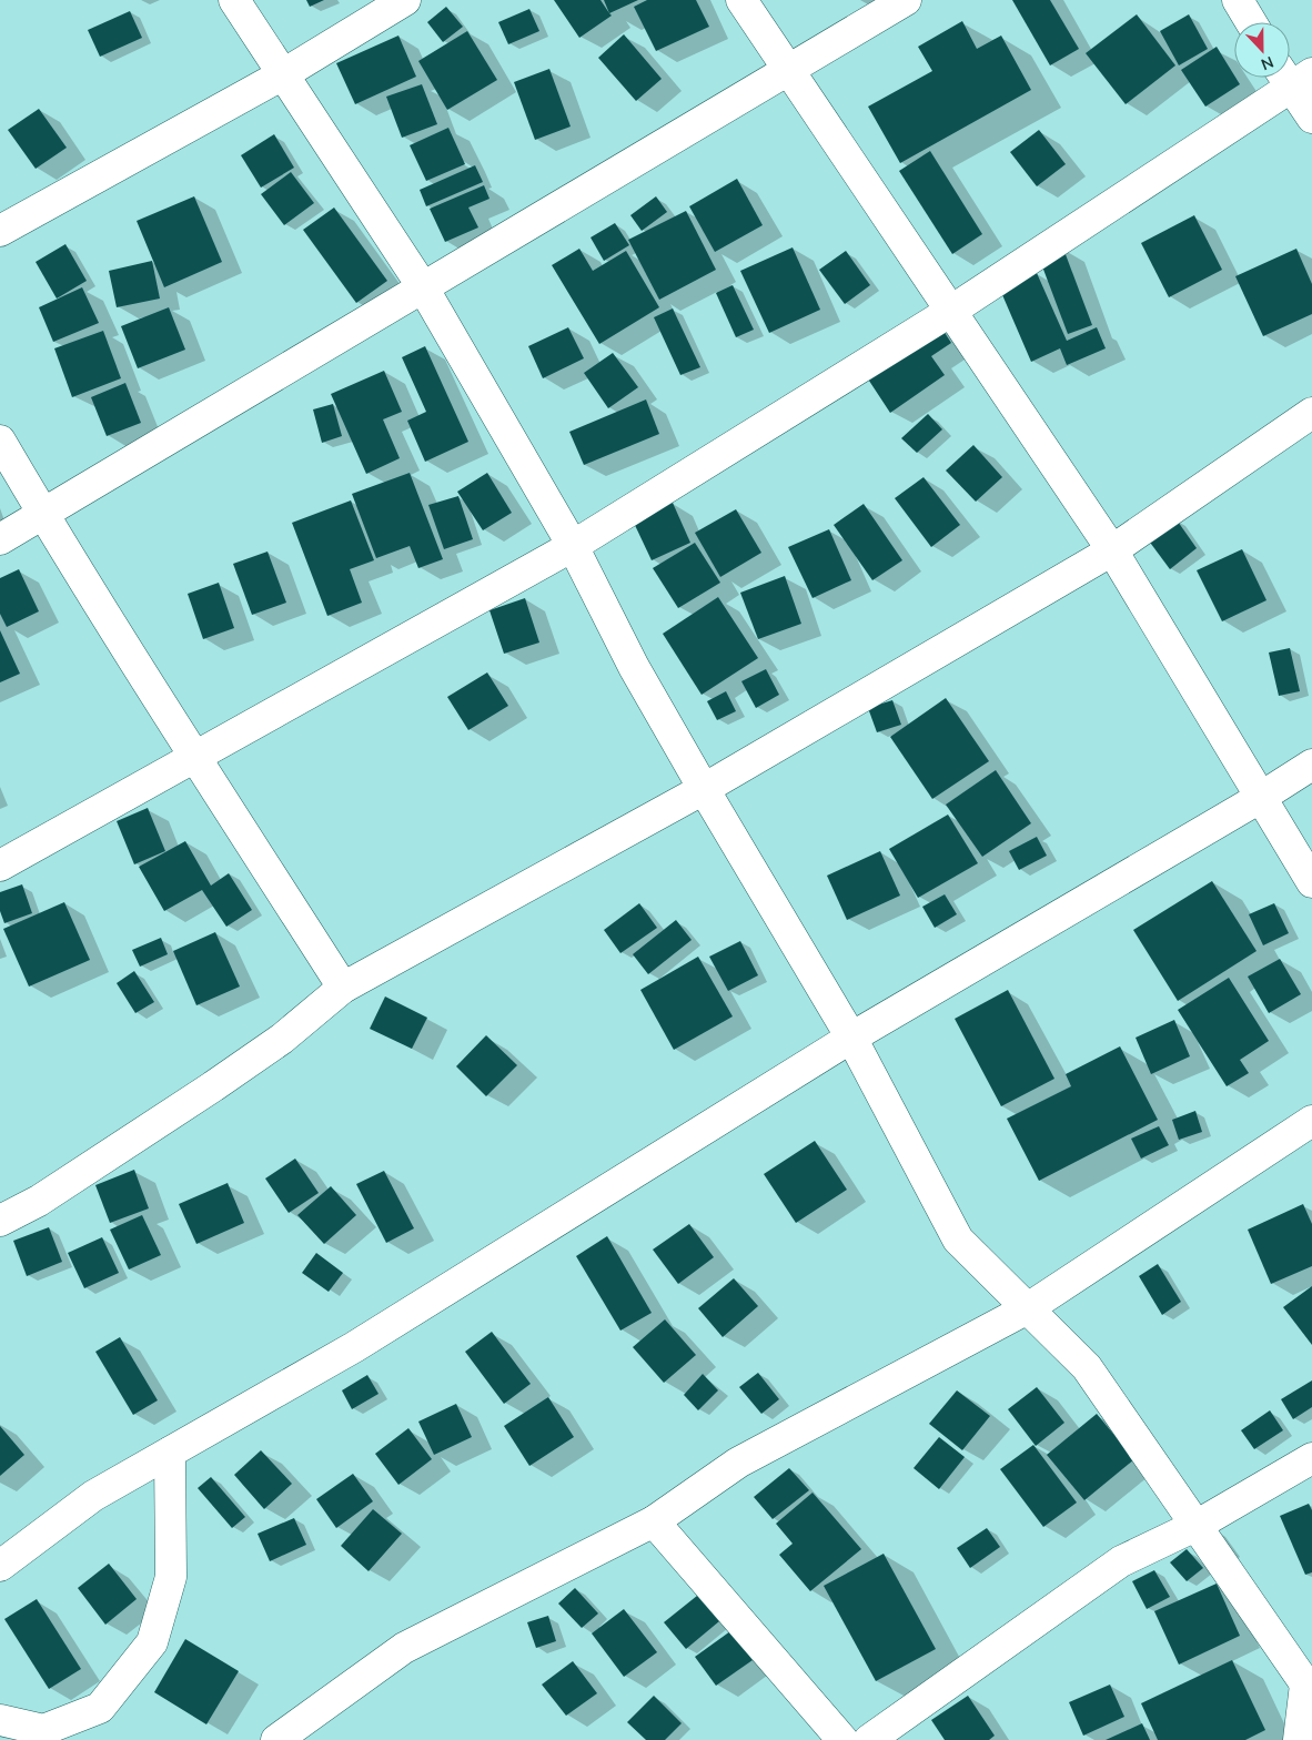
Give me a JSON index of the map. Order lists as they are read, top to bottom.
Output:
{
  "north": "bottom"
}
